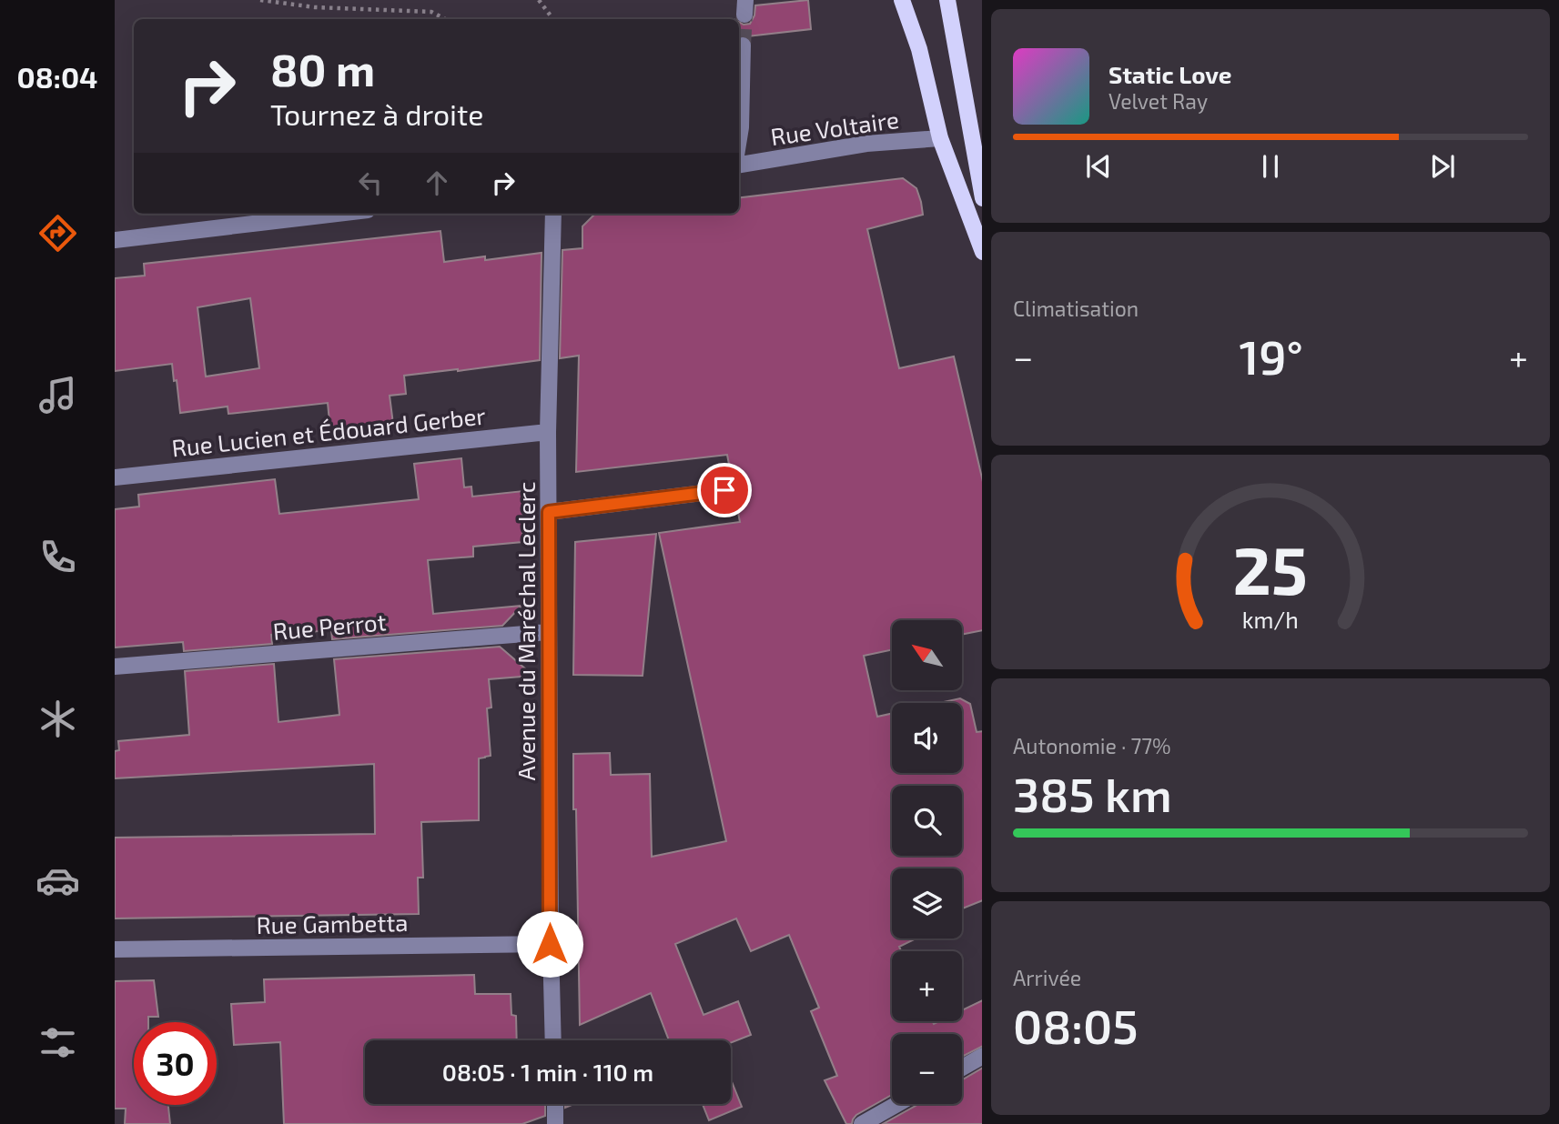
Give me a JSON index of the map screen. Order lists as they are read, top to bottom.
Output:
{
  "streets": {
    "street": [
      "Rue Voltaire",
      "Rue Lucien et Édouard Gerber",
      "Rue Perrot",
      "Avenue du Maréchal Leclerc",
      "Rue Gambetta"
    ]
  },
  "crossings": [
    ["Rue Lucien et Édouard Gerber", "Avenue du Maréchal Leclerc"],
    ["Rue Perrot", "Avenue du Maréchal Leclerc"],
    ["Avenue du Maréchal Leclerc", "Rue Gambetta"]
  ],
  "north": "top left",
  "page": {
    "tabs": "08:04",
    "turn": ["80 m", "Tournez à droite"],
    "song": ["Static Love", "Velvet Ray"],
    "tile": [
      "Climatisation",
      ["Autonomie · 77%", "385 km"],
      ["Arrivée", "08:05"]
    ],
    "heat": ["−", "19°", "+"],
    "map_buttons": ["+", "−"],
    "limit": "30",
    "trip": "08:05 · 1 min · 110 m",
    "gauge": ["25", "km/h"]
  }
}
